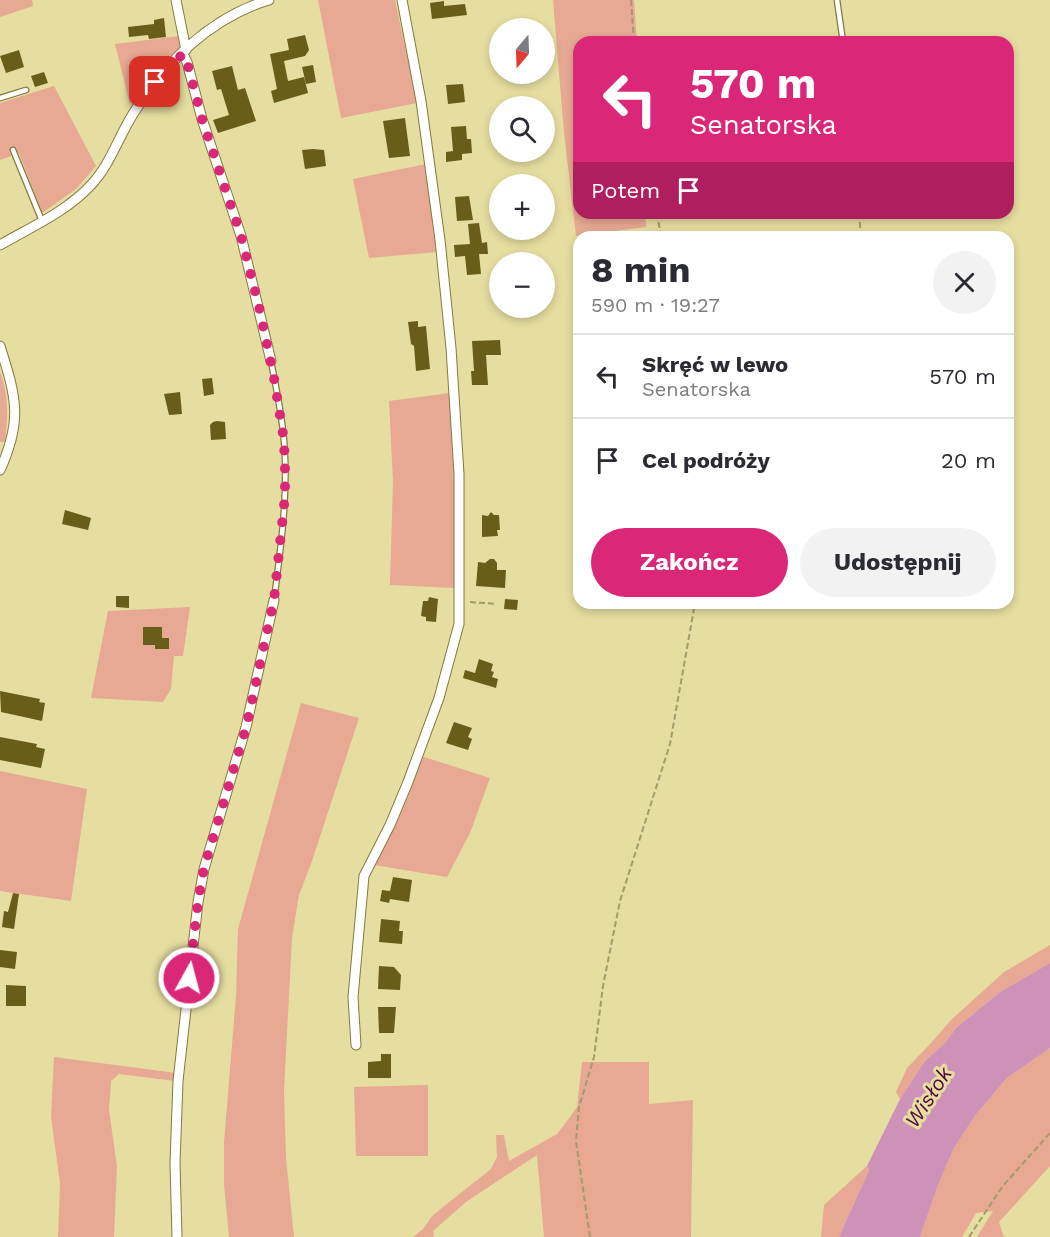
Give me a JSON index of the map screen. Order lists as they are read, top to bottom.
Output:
{
  "water": ["Wisłok"],
  "north": "bottom",
  "page": {
    "map_buttons": ["+", "−"],
    "turn": ["570 m", "Senatorska"],
    "then": "Potem",
    "heading": ["8 min", "590 m · 19:27"],
    "list": [
      {
        "name": "Skręć w lewo",
        "note": "Senatorska",
        "value": "570 m"
      },
      {
        "name": "Cel podróży",
        "value": "20 m"
      }
    ],
    "buttons": ["Zakończ", "Udostępnij"]
  }
}
